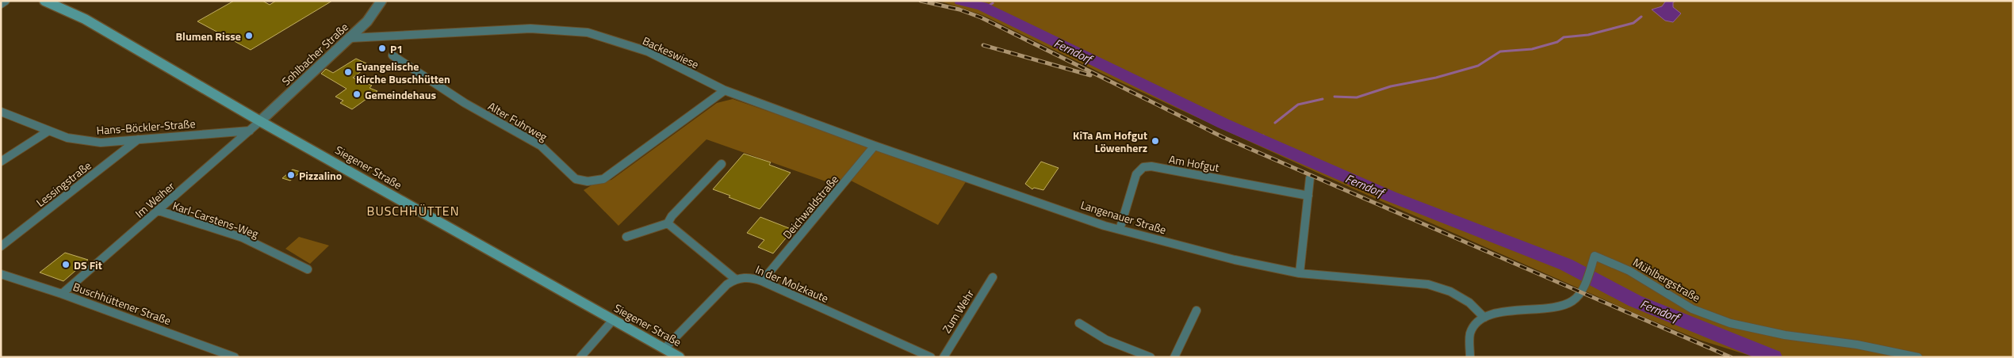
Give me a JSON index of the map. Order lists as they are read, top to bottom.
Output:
{
  "streets": {
    "main road": ["Siegener Straße"],
    "street": [
      "Backeswiese",
      "Sohlbacher Straße",
      "Alter Fuhrweg",
      "Hans-Böckler-Straße",
      "Am Hofgut",
      "Lessingstraße",
      "Im Weiher",
      "Deichwaldstraße",
      "Langenauer Straße",
      "Karl-Carstens-Weg",
      "Mühlbergstraße",
      "In der Molzkaute",
      "Buschhüttener Straße",
      "Zum Wehr"
    ]
  },
  "crossings": [
    ["Backeswiese", "Sohlbacher Straße"],
    ["Backeswiese", "Alter Fuhrweg"],
    ["Backeswiese", "Deichwaldstraße"],
    ["Backeswiese", "Langenauer Straße"],
    ["Sohlbacher Straße", "Siegener Straße"],
    ["Sohlbacher Straße", "Im Weiher"],
    ["Hans-Böckler-Straße", "Lessingstraße"],
    ["Hans-Böckler-Straße", "Im Weiher"],
    ["Am Hofgut", "Langenauer Straße"],
    ["Siegener Straße", "Im Weiher"],
    ["Im Weiher", "Karl-Carstens-Weg"],
    ["Im Weiher", "Buschhüttener Straße"],
    ["Deichwaldstraße", "In der Molzkaute"],
    ["Langenauer Straße", "Mühlbergstraße"]
  ],
  "districts": ["BUSCHHÜTTEN"],
  "water": ["Ferndorf"],
  "places": [
    "Blumen Risse",
    "P1",
    "Evangelische Kirche Buschhütten",
    "Gemeindehaus",
    "KiTa Am Hofgut Löwenherz",
    "Pizzalino",
    "DS Fit"
  ]
}
